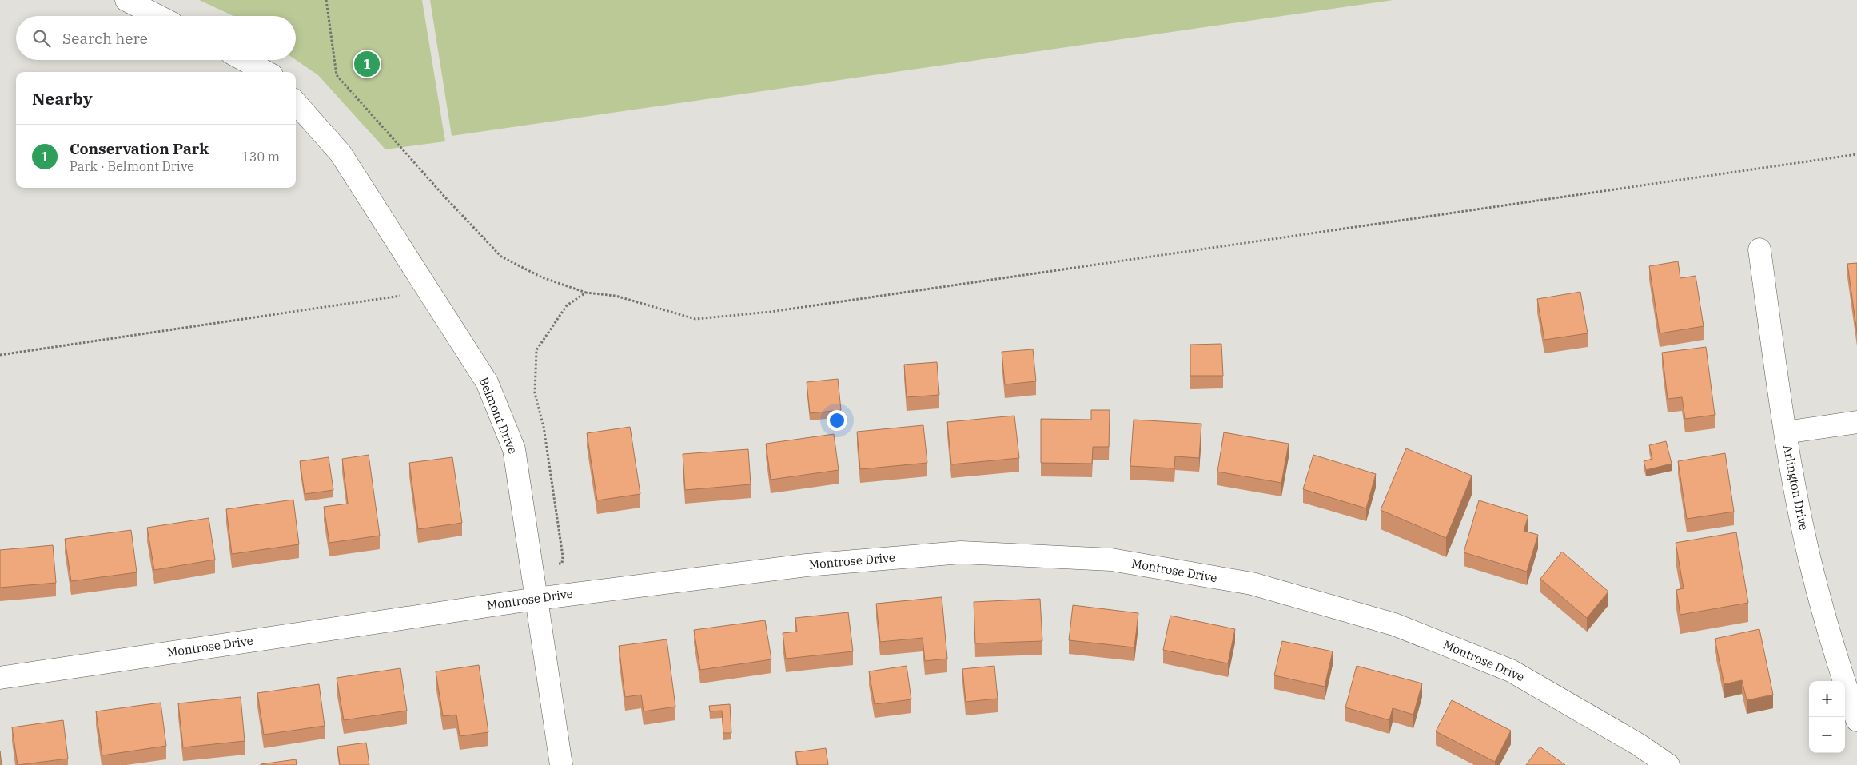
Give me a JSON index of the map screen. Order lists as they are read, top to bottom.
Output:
{
  "streets": {
    "street": ["Belmont Drive", "Arlington Drive", "Montrose Drive"]
  },
  "crossings": [
    ["Belmont Drive", "Montrose Drive"]
  ],
  "page": {
    "search": "Search here",
    "pins": "1",
    "heading": "Nearby",
    "list": [
      {
        "mark": "1",
        "name": "Conservation Park",
        "note": "Park · Belmont Drive",
        "value": "130 m"
      }
    ],
    "map_buttons": ["+", "−"]
  }
}
